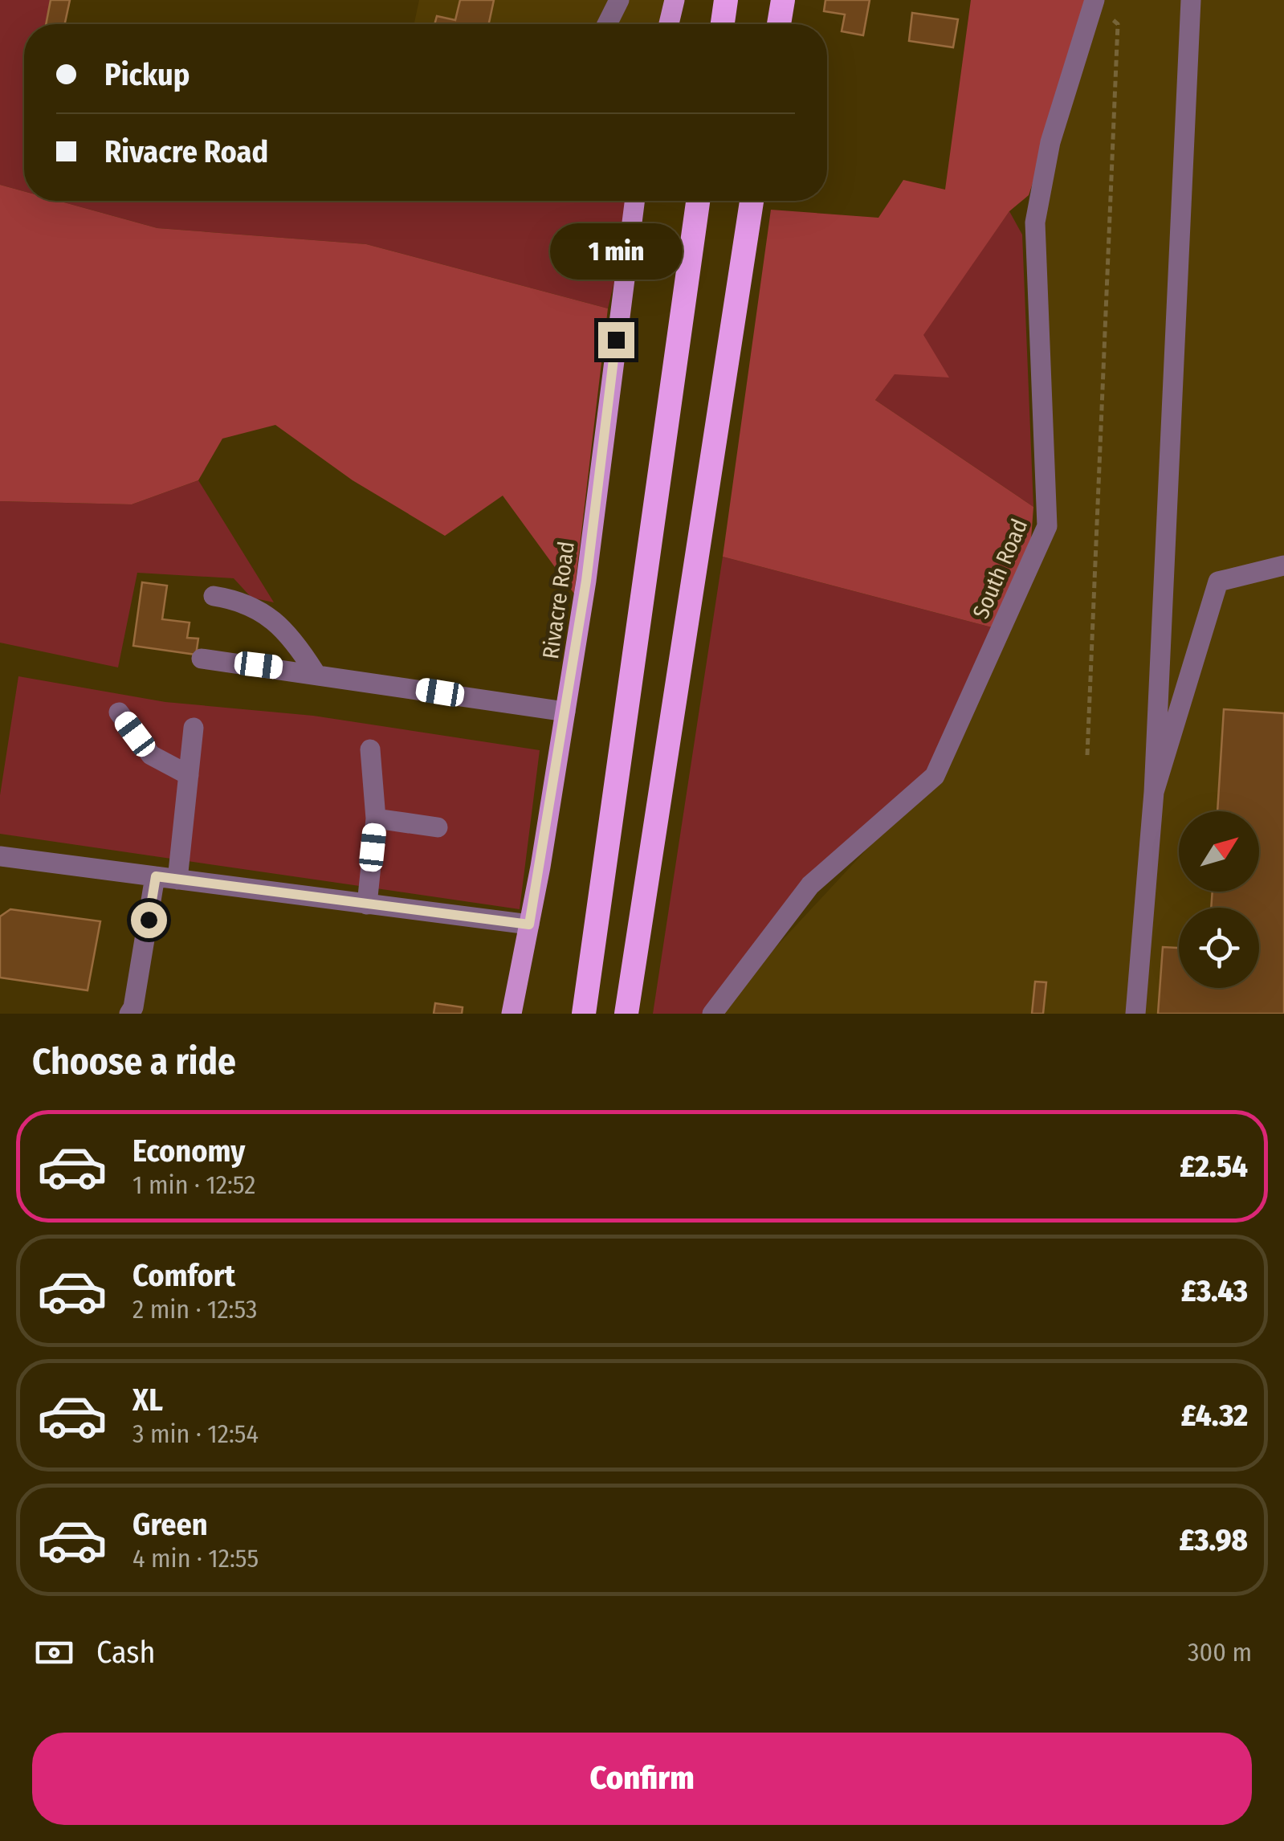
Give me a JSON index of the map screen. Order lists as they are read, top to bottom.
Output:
{
  "streets": {
    "main road": ["Rivacre Road"],
    "street": ["South Road"]
  },
  "north": "top right",
  "page": {
    "banner": ["Pickup", "Rivacre Road"],
    "bubble": "1 min",
    "heading": "Choose a ride",
    "list": [
      {
        "name": "Economy",
        "note": "1 min · 12:52",
        "value": "£2.54"
      },
      {
        "name": "Comfort",
        "note": "2 min · 12:53",
        "value": "£3.43"
      },
      {
        "name": "XL",
        "note": "3 min · 12:54",
        "value": "£4.32"
      },
      {
        "name": "Green",
        "note": "4 min · 12:55",
        "value": "£3.98"
      }
    ],
    "pay": ["Cash", "300 m"],
    "buttons": "Confirm"
  }
}
